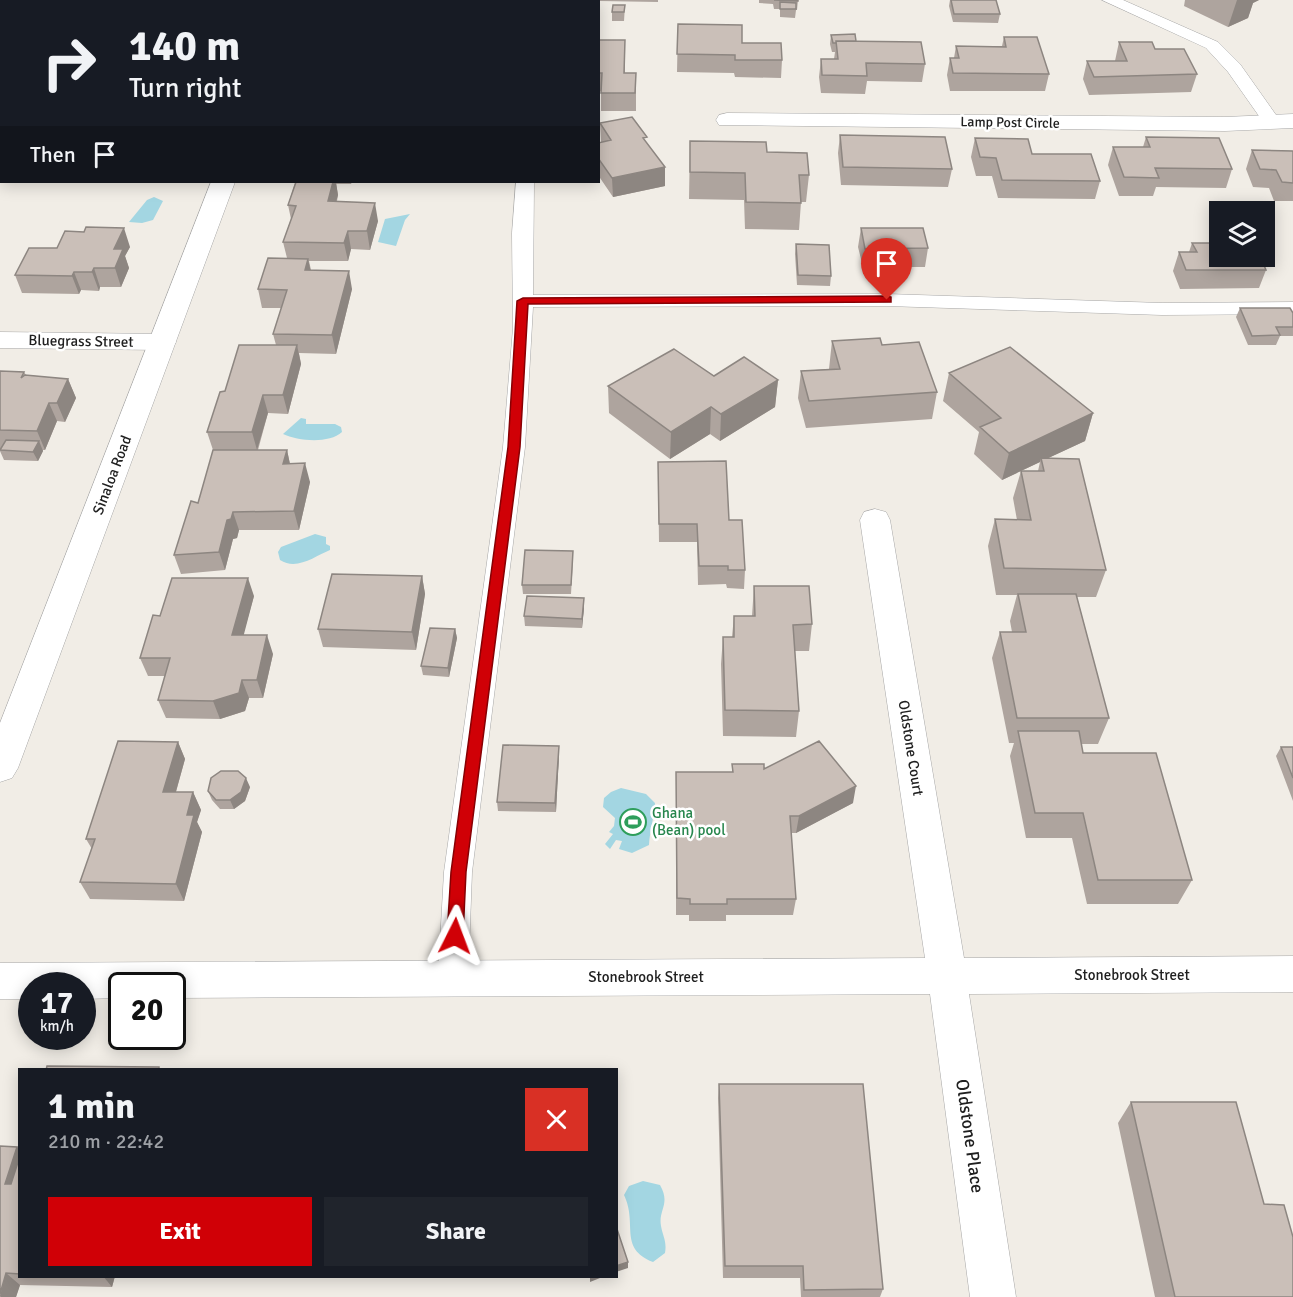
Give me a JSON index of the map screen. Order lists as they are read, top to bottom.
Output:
{
  "streets": {
    "street": [
      "Lamp Post Circle",
      "Bluegrass Street",
      "Sinaloa Road",
      "Oldstone Court",
      "Stonebrook Street",
      "Oldstone Place"
    ]
  },
  "crossings": [
    ["Bluegrass Street", "Sinaloa Road"],
    ["Oldstone Court", "Stonebrook Street"],
    ["Oldstone Court", "Oldstone Place"],
    ["Stonebrook Street", "Oldstone Place"]
  ],
  "places": {
    "sports": ["Ghana (Bean) pool"]
  },
  "page": {
    "turn": ["140 m", "Turn right"],
    "then": "Then",
    "speed": "17 km/h",
    "limit": "20",
    "heading": ["1 min", "210 m · 22:42"],
    "buttons": ["Exit", "Share"]
  }
}
